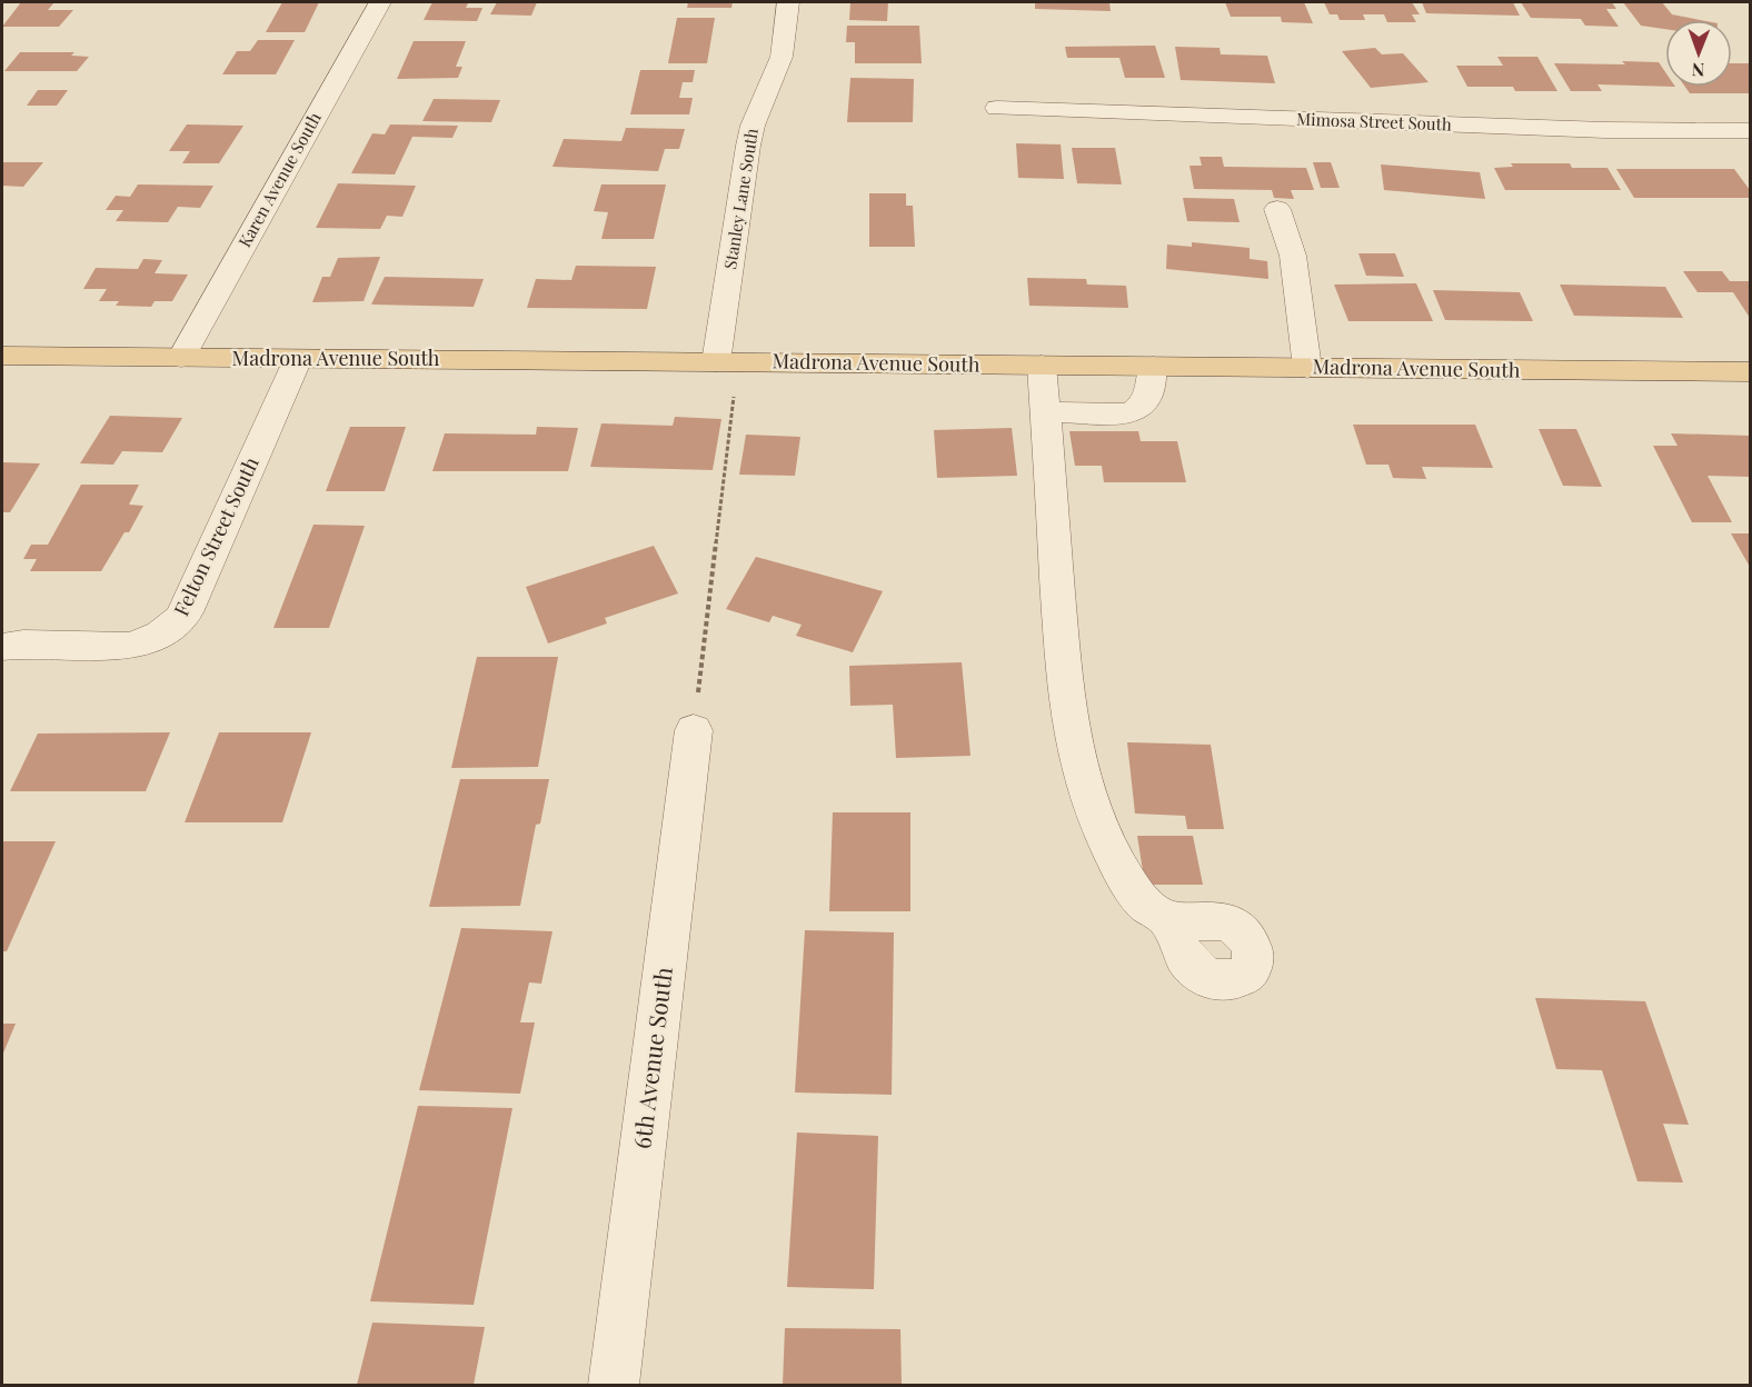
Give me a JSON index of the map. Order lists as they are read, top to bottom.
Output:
{
  "streets": {
    "main road": ["Madrona Avenue South"],
    "street": [
      "Mimosa Street South",
      "Karen Avenue South",
      "Stanley Lane South",
      "Felton Street South",
      "6th Avenue South"
    ]
  },
  "crossings": [
    ["Karen Avenue South", "Madrona Avenue South"],
    ["Stanley Lane South", "Madrona Avenue South"],
    ["Madrona Avenue South", "Felton Street South"]
  ],
  "north": "bottom"
}
